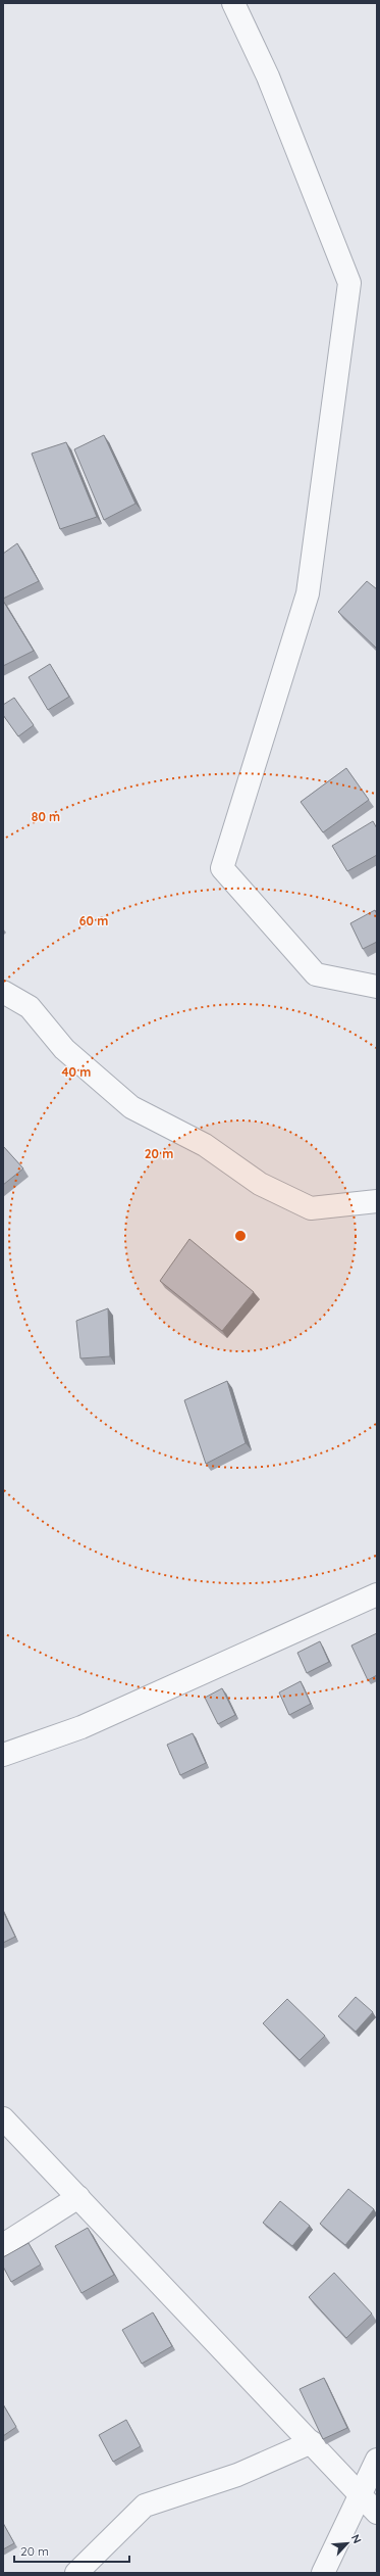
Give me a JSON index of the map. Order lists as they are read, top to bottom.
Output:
{
  "scale_bar": "20 m",
  "north": "top right",
  "rings": [
    "80 m",
    "60 m",
    "40 m",
    "20 m"
  ]
}
